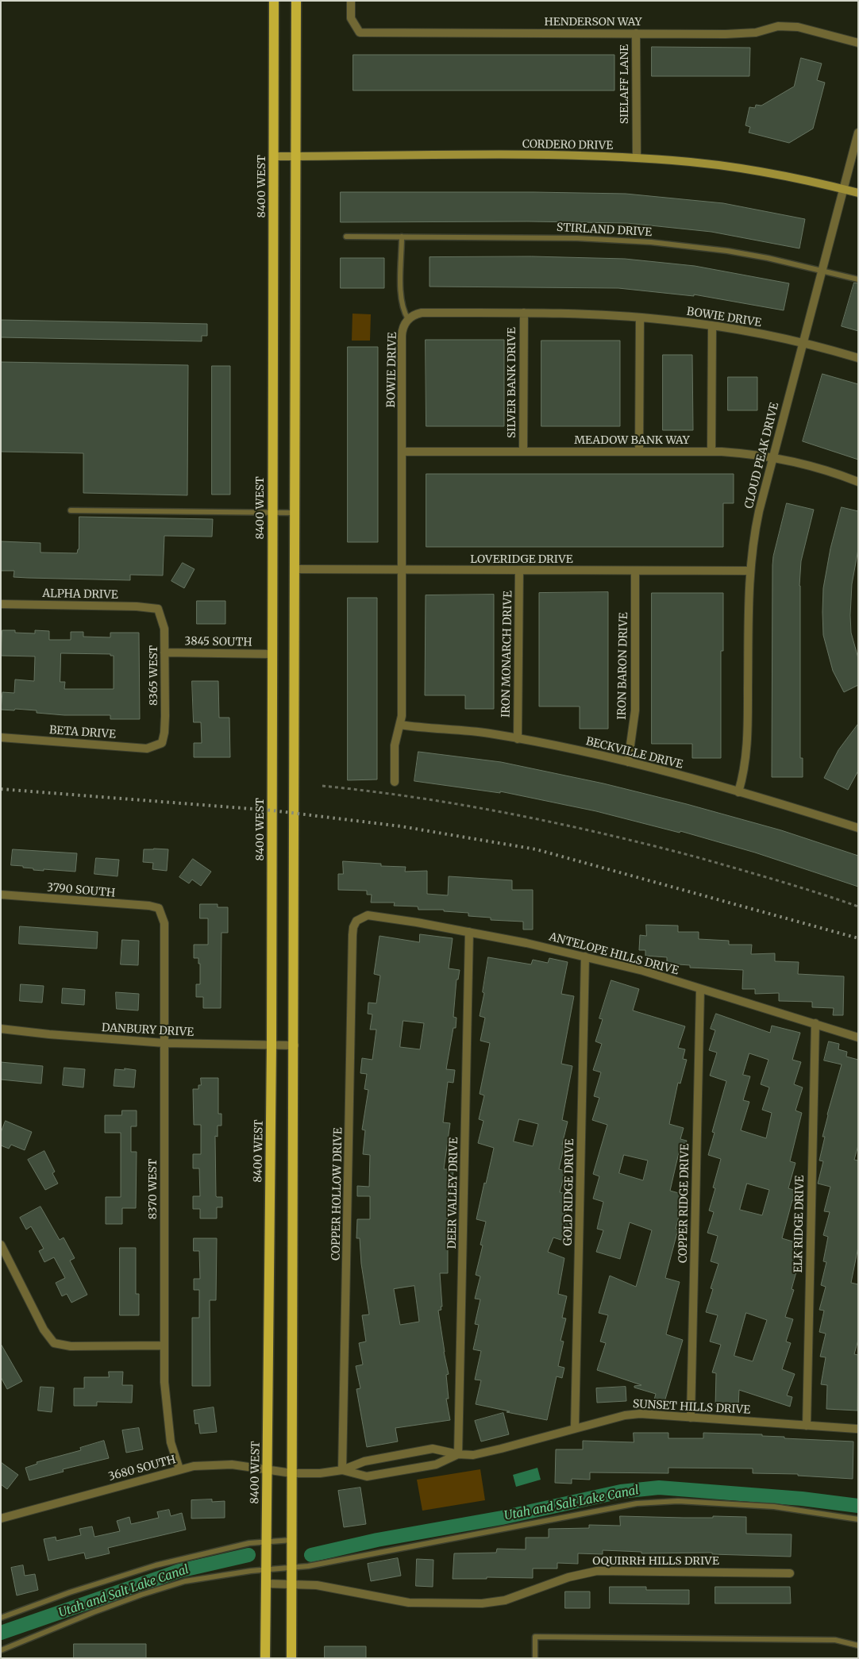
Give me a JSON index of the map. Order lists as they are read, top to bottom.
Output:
{
  "streets": {
    "main road": ["8400 WEST"],
    "street": [
      "HENDERSON WAY",
      "SIELAFF LANE",
      "CORDERO DRIVE",
      "BOWIE DRIVE",
      "SILVER BANK DRIVE",
      "MEADOW BANK WAY",
      "CLOUD PEAK DRIVE",
      "LOVERIDGE DRIVE",
      "ALPHA DRIVE",
      "3845 SOUTH",
      "IRON MONARCH DRIVE",
      "IRON BARON DRIVE",
      "8365 WEST",
      "BETA DRIVE",
      "BECKVILLE DRIVE",
      "3790 SOUTH",
      "ANTELOPE HILLS DRIVE",
      "DANBURY DRIVE",
      "8370 WEST",
      "GOLD RIDGE DRIVE",
      "DEER VALLEY DRIVE",
      "COPPER HOLLOW DRIVE",
      "COPPER RIDGE DRIVE",
      "ELK RIDGE DRIVE",
      "SUNSET HILLS DRIVE",
      "3680 SOUTH",
      "OQUIRRH HILLS DRIVE"
    ],
    "lane": ["STIRLAND DRIVE"]
  },
  "crossings": [
    ["HENDERSON WAY", "SIELAFF LANE"],
    ["SIELAFF LANE", "CORDERO DRIVE"],
    ["CORDERO DRIVE", "8400 WEST"],
    ["CORDERO DRIVE", "CLOUD PEAK DRIVE"],
    ["8400 WEST", "3845 SOUTH"],
    ["8400 WEST", "DANBURY DRIVE"],
    ["8400 WEST", "3680 SOUTH"],
    ["8400 WEST", "OQUIRRH HILLS DRIVE"],
    ["STIRLAND DRIVE", "CLOUD PEAK DRIVE"],
    ["BOWIE DRIVE", "SILVER BANK DRIVE"],
    ["BOWIE DRIVE", "MEADOW BANK WAY"],
    ["BOWIE DRIVE", "CLOUD PEAK DRIVE"],
    ["BOWIE DRIVE", "LOVERIDGE DRIVE"],
    ["BOWIE DRIVE", "BECKVILLE DRIVE"],
    ["SILVER BANK DRIVE", "MEADOW BANK WAY"],
    ["MEADOW BANK WAY", "CLOUD PEAK DRIVE"],
    ["CLOUD PEAK DRIVE", "LOVERIDGE DRIVE"],
    ["CLOUD PEAK DRIVE", "BECKVILLE DRIVE"],
    ["LOVERIDGE DRIVE", "IRON MONARCH DRIVE"],
    ["LOVERIDGE DRIVE", "IRON BARON DRIVE"],
    ["ALPHA DRIVE", "8365 WEST"],
    ["3845 SOUTH", "8365 WEST"],
    ["IRON MONARCH DRIVE", "BECKVILLE DRIVE"],
    ["IRON BARON DRIVE", "BECKVILLE DRIVE"],
    ["8365 WEST", "BETA DRIVE"],
    ["3790 SOUTH", "8370 WEST"],
    ["ANTELOPE HILLS DRIVE", "GOLD RIDGE DRIVE"],
    ["ANTELOPE HILLS DRIVE", "DEER VALLEY DRIVE"],
    ["ANTELOPE HILLS DRIVE", "COPPER HOLLOW DRIVE"],
    ["ANTELOPE HILLS DRIVE", "COPPER RIDGE DRIVE"],
    ["ANTELOPE HILLS DRIVE", "ELK RIDGE DRIVE"],
    ["DANBURY DRIVE", "8370 WEST"],
    ["8370 WEST", "3680 SOUTH"],
    ["GOLD RIDGE DRIVE", "SUNSET HILLS DRIVE"],
    ["DEER VALLEY DRIVE", "SUNSET HILLS DRIVE"],
    ["COPPER HOLLOW DRIVE", "SUNSET HILLS DRIVE"],
    ["COPPER RIDGE DRIVE", "SUNSET HILLS DRIVE"],
    ["ELK RIDGE DRIVE", "SUNSET HILLS DRIVE"],
    ["SUNSET HILLS DRIVE", "3680 SOUTH"]
  ],
  "water": ["Utah and Salt Lake Canal"]
}
